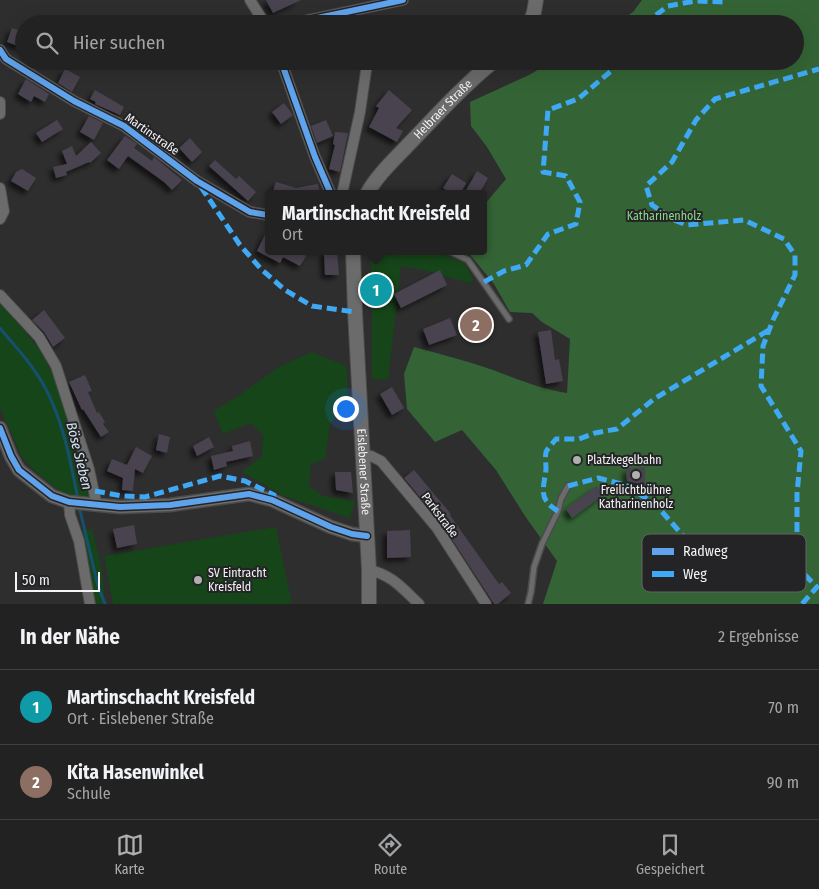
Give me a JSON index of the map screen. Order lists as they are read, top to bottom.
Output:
{
  "streets": {
    "main road": ["Helbraer Straße", "Eislebener Straße"],
    "street": ["Martinstraße", "Parkstraße"]
  },
  "crossings": [
    ["Eislebener Straße", "Parkstraße"]
  ],
  "water": ["Böse Sieben"],
  "parks": ["Katharinenholz"],
  "places": ["Platzkegelbahn", "Freilichtbühne Katharinenholz", "SV Eintracht Kreisfeld"],
  "legend": ["Radweg", "Weg"],
  "scale_bar": "50 m",
  "page": {
    "search": "Hier suchen",
    "popup": ["Martinschacht Kreisfeld", "Ort"],
    "pins": ["1", "2"],
    "scale": "50 m",
    "heading": ["In der Nähe", "2 Ergebnisse"],
    "list": [
      {
        "mark": "1",
        "name": "Martinschacht Kreisfeld",
        "note": "Ort · Eislebener Straße",
        "value": "70 m"
      },
      {
        "mark": "2",
        "name": "Kita Hasenwinkel",
        "note": "Schule",
        "value": "90 m"
      }
    ],
    "nav": ["Karte", "Route", "Gespeichert"]
  }
}
